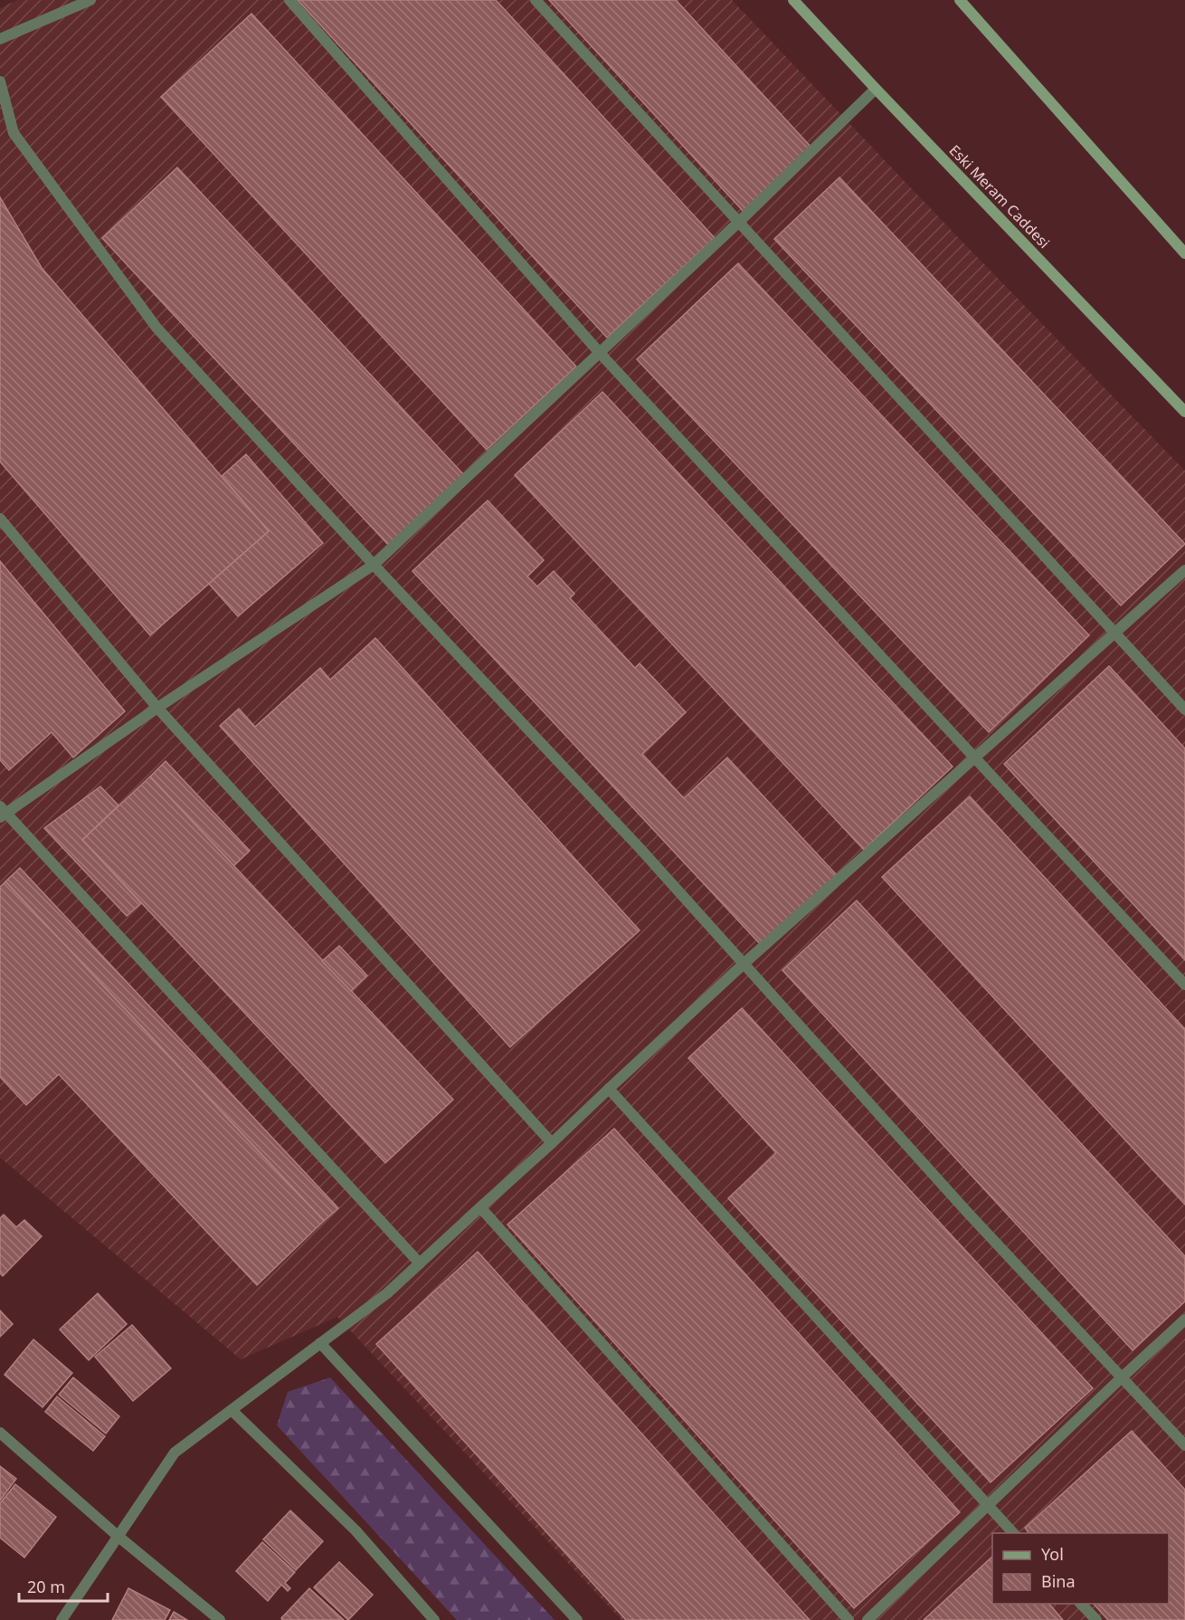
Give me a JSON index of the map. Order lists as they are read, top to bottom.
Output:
{
  "streets": {
    "street": ["Eski Meram Caddesi"]
  },
  "legend": ["Yol", "Bina"],
  "scale_bar": "20 m"
}
